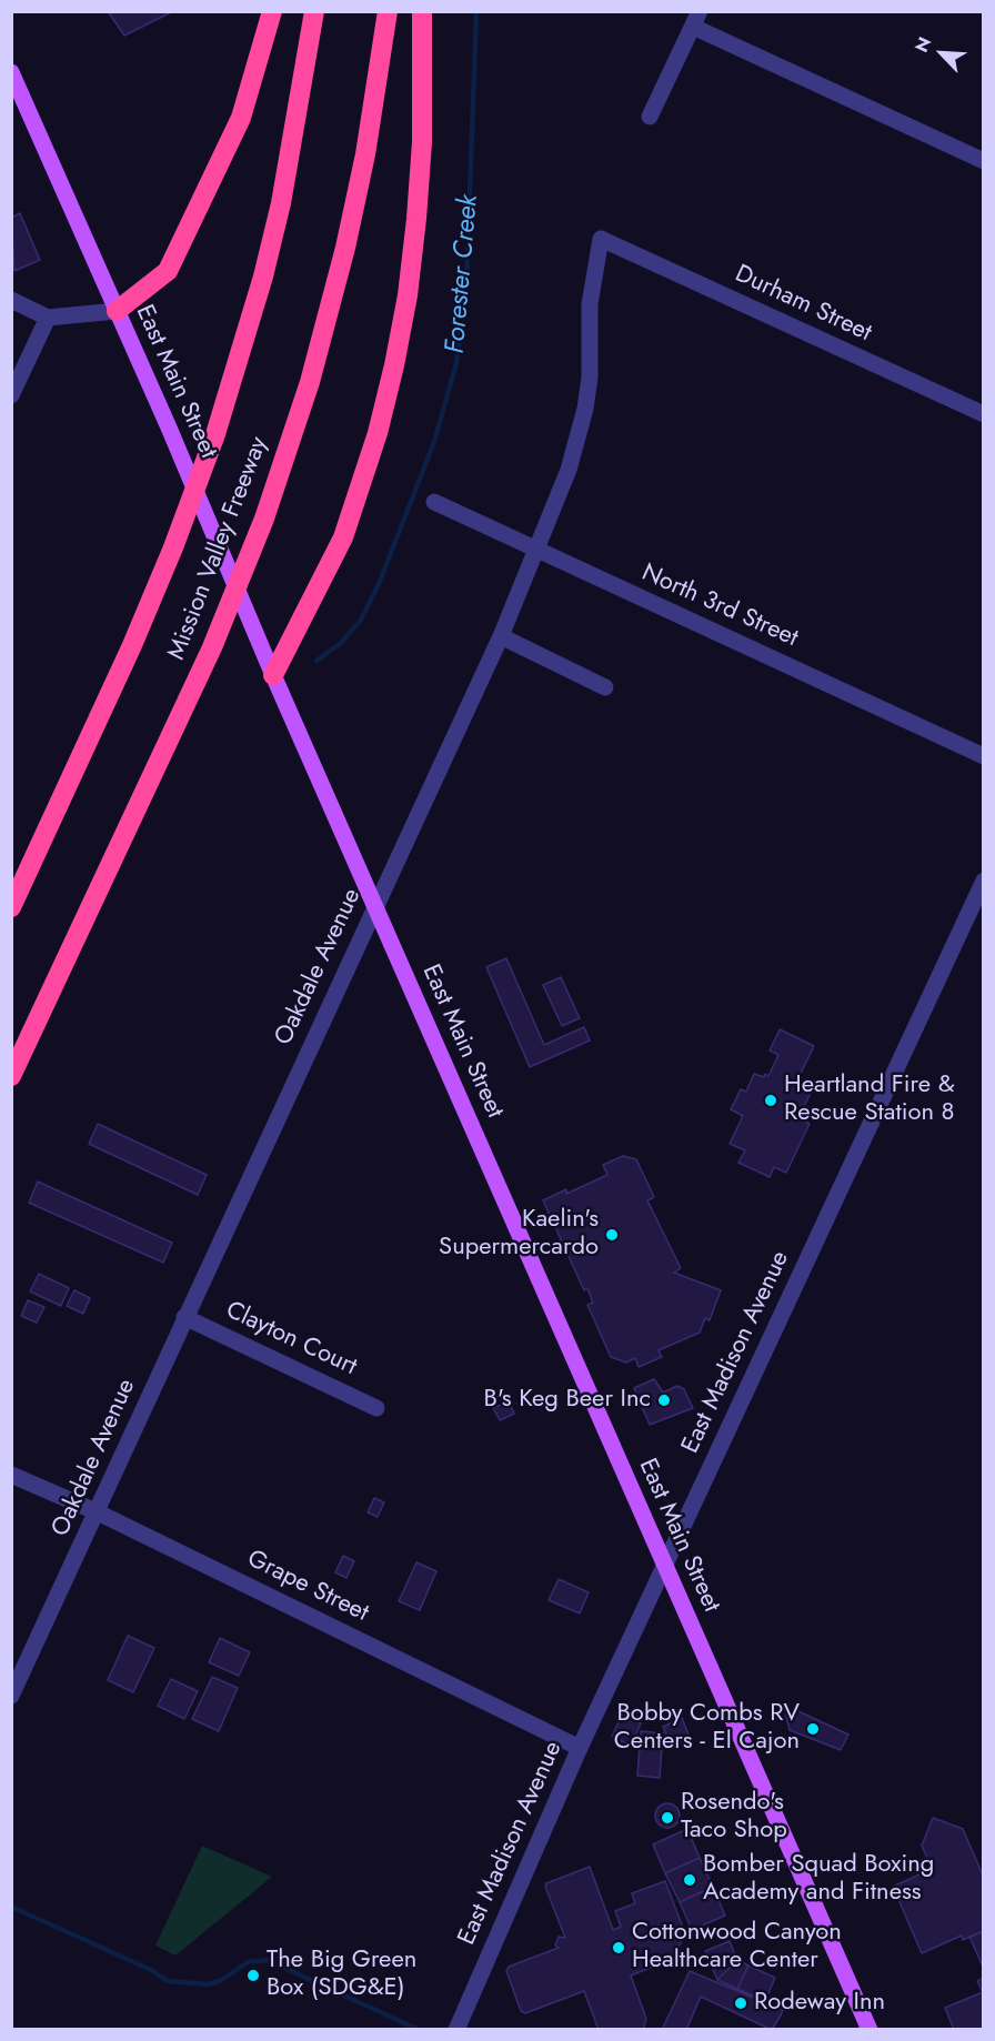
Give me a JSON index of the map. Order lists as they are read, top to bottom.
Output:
{
  "streets": {
    "highway": ["Mission Valley Freeway"],
    "main road": ["East Main Street"],
    "street": [
      "Durham Street",
      "North 3rd Street",
      "Oakdale Avenue",
      "Clayton Court",
      "East Madison Avenue",
      "Grape Street"
    ]
  },
  "crossings": [
    ["Durham Street", "Oakdale Avenue"],
    ["East Main Street", "Oakdale Avenue"],
    ["East Main Street", "East Madison Avenue"],
    ["North 3rd Street", "Oakdale Avenue"],
    ["Oakdale Avenue", "Clayton Court"],
    ["Oakdale Avenue", "Grape Street"],
    ["East Madison Avenue", "Grape Street"]
  ],
  "water": ["Forester Creek"],
  "places": [
    "Heartland Fire & Rescue Station 8",
    "Kaelin's Supermercardo",
    "B's Keg Beer Inc",
    "Bobby Combs RV Centers - El Cajon",
    "Rosendo's Taco Shop",
    "Bomber Squad Boxing Academy and Fitness",
    "Cottonwood Canyon Healthcare Center",
    "The Big Green Box (SDG&E)",
    "Rodeway Inn"
  ],
  "north": "top left"
}
